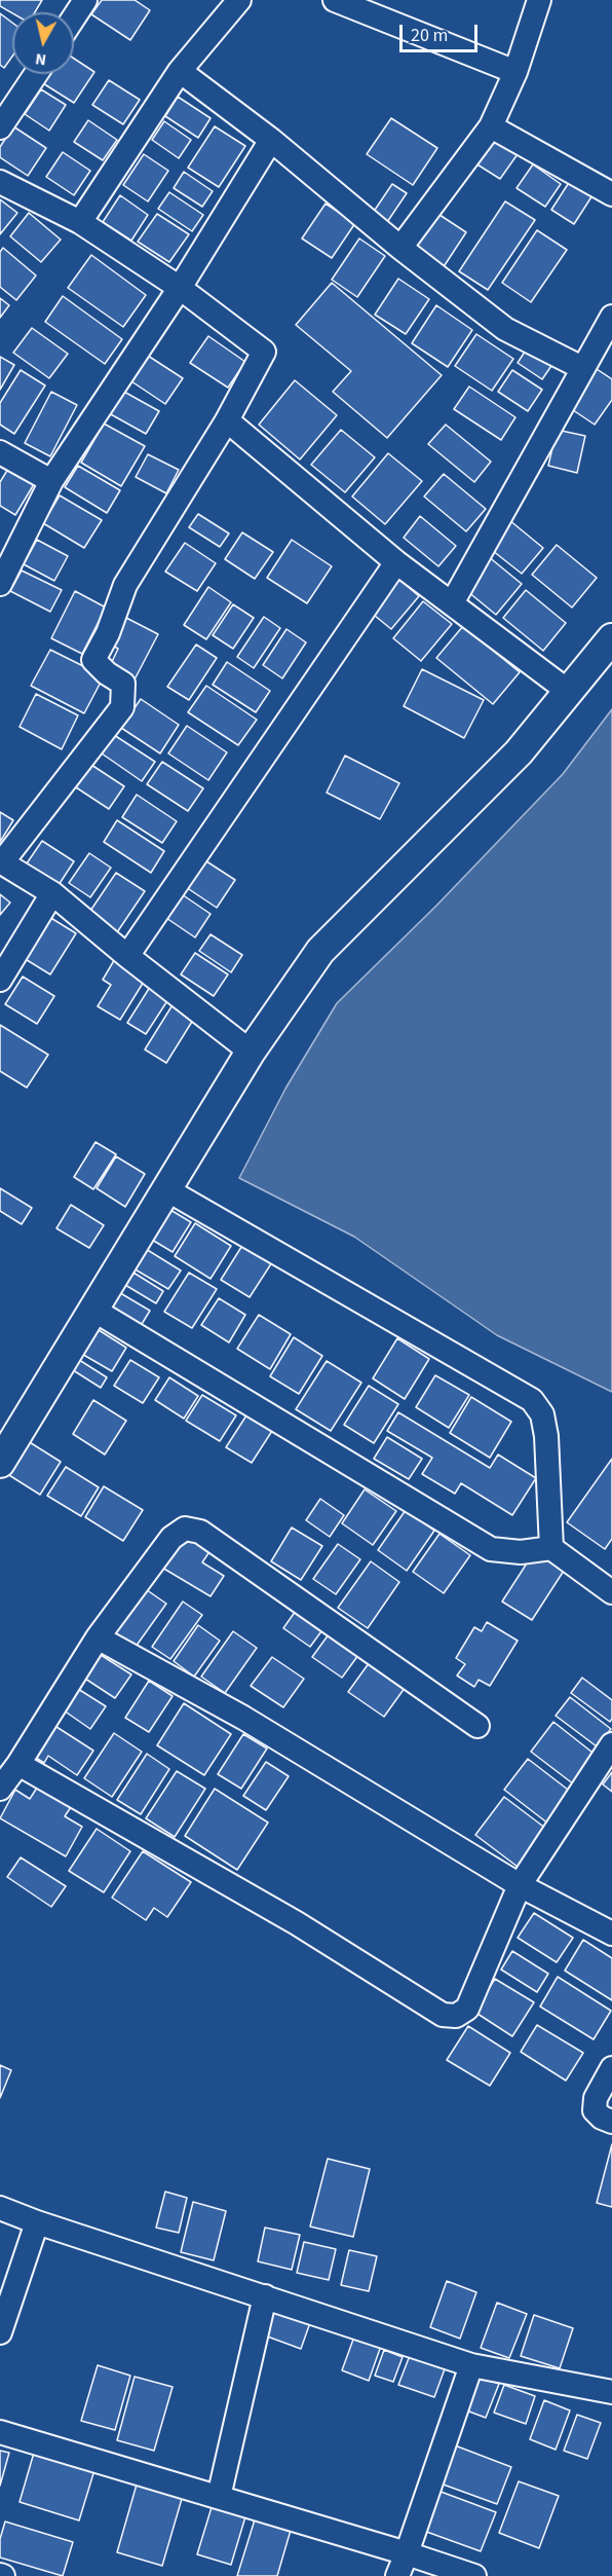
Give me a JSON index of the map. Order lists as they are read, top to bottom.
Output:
{
  "scale_bar": "20 m",
  "north": "bottom"
}
